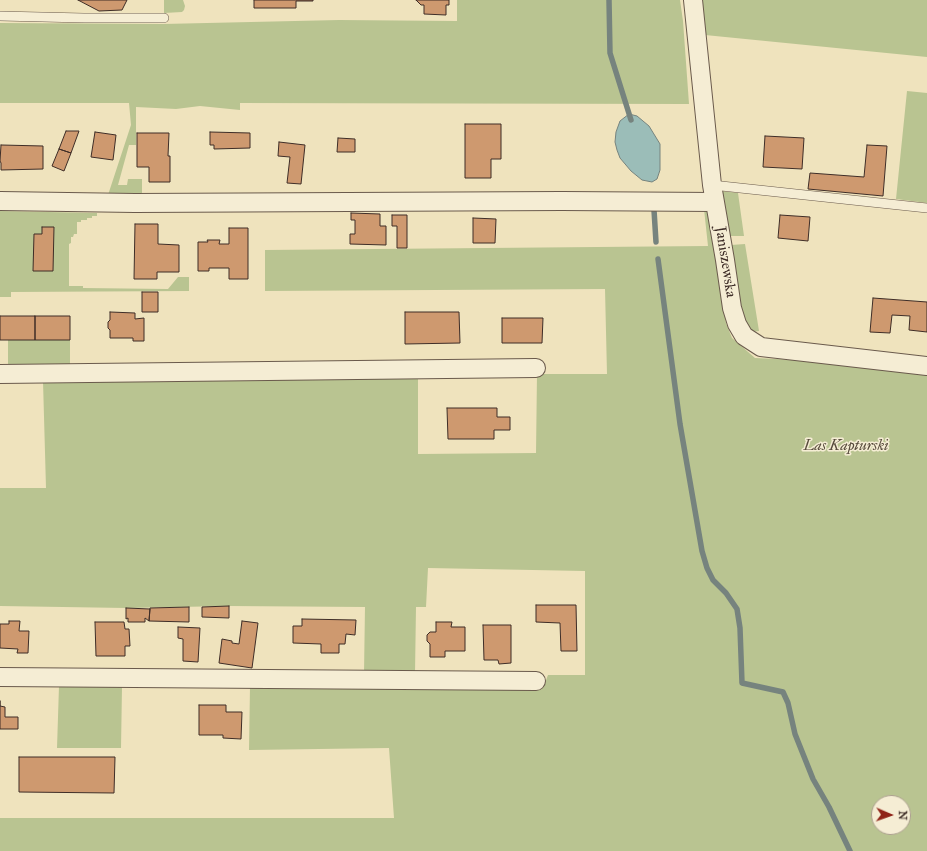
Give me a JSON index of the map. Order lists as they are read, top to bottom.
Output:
{
  "streets": {
    "street": ["Janiszewska"]
  },
  "parks": ["Las Kapturski"],
  "north": "right"
}
